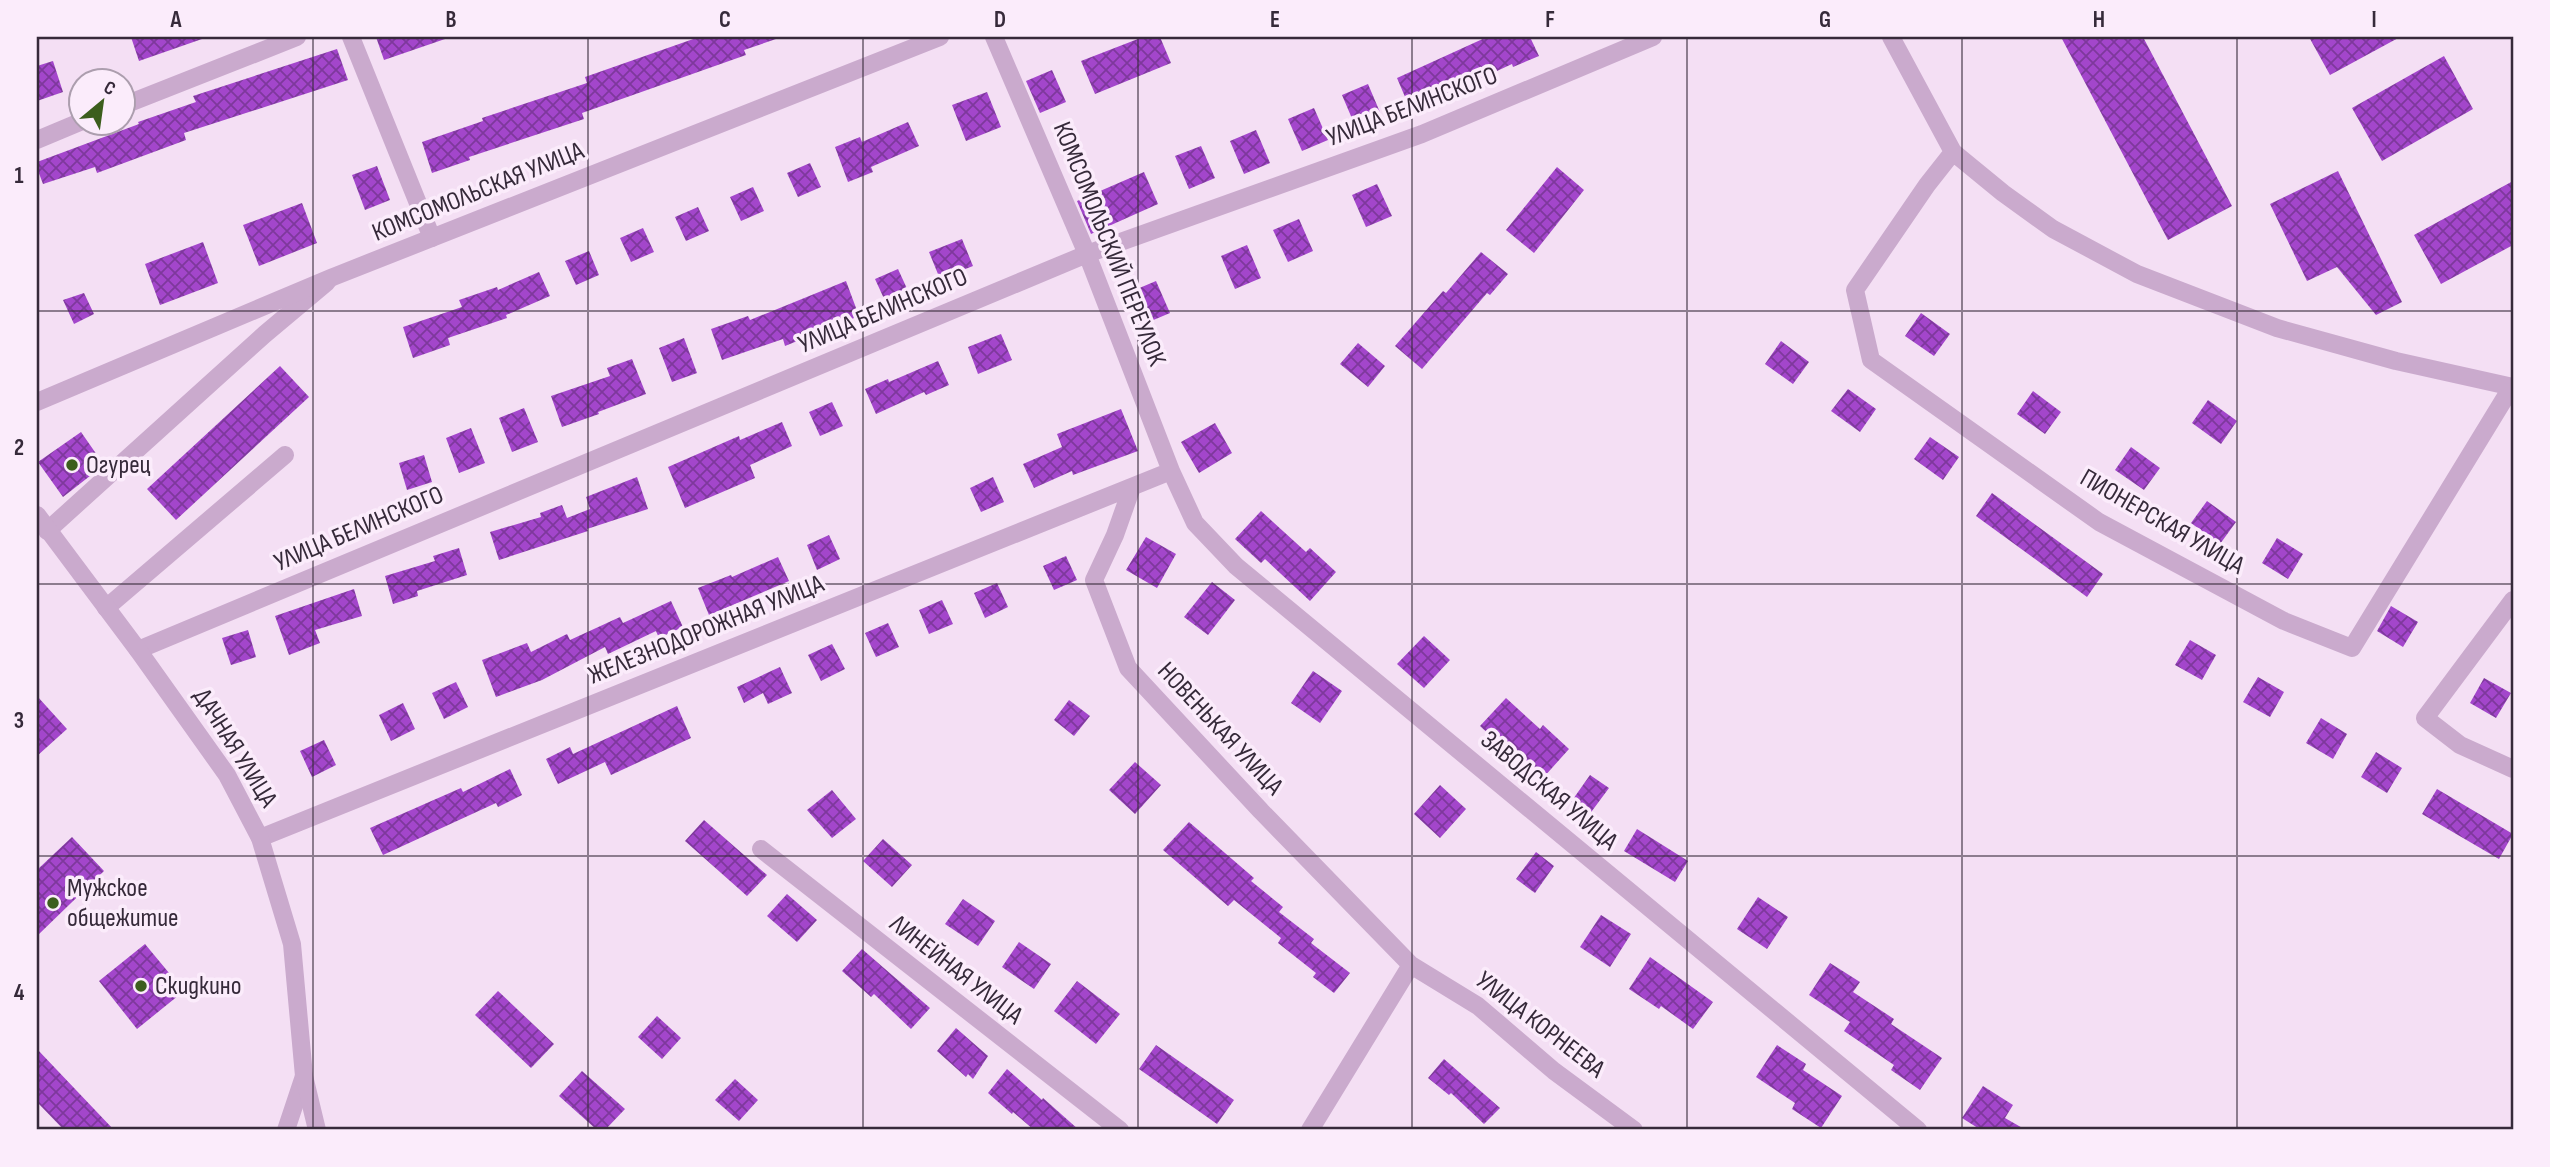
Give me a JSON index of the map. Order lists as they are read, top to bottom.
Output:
{
  "streets": {
    "street": [
      "УЛИЦА БЕЛИНСКОГО",
      "КОМСОМОЛЬСКАЯ УЛИЦА",
      "КОМСОМОЛЬСКИЙ ПЕРЕУЛОК",
      "ПИОНЕРСКАЯ УЛИЦА",
      "ЖЕЛЕЗНОДОРОЖНАЯ УЛИЦА",
      "НОВЕНЬКАЯ УЛИЦА",
      "ДАЧНАЯ УЛИЦА",
      "ЗАВОДСКАЯ УЛИЦА",
      "ЛИНЕЙНАЯ УЛИЦА",
      "УЛИЦА КОРНЕЕВА"
    ]
  },
  "crossings": [
    ["УЛИЦА БЕЛИНСКОГО", "КОМСОМОЛЬСКИЙ ПЕРЕУЛОК"],
    ["УЛИЦА БЕЛИНСКОГО", "ДАЧНАЯ УЛИЦА"],
    ["КОМСОМОЛЬСКИЙ ПЕРЕУЛОК", "ЖЕЛЕЗНОДОРОЖНАЯ УЛИЦА"],
    ["КОМСОМОЛЬСКИЙ ПЕРЕУЛОК", "ЗАВОДСКАЯ УЛИЦА"],
    ["ЖЕЛЕЗНОДОРОЖНАЯ УЛИЦА", "НОВЕНЬКАЯ УЛИЦА"],
    ["ЖЕЛЕЗНОДОРОЖНАЯ УЛИЦА", "ДАЧНАЯ УЛИЦА"],
    ["ЖЕЛЕЗНОДОРОЖНАЯ УЛИЦА", "ЗАВОДСКАЯ УЛИЦА"],
    ["НОВЕНЬКАЯ УЛИЦА", "УЛИЦА КОРНЕЕВА"]
  ],
  "places": ["Огурец", "Мужское общежитие", "Скидкино"],
  "north": "top right",
  "grid": {
    "columns": [
      "A",
      "B",
      "C",
      "D",
      "E",
      "F",
      "G",
      "H",
      "I"
    ],
    "rows": [
      "1",
      "2",
      "3",
      "4"
    ]
  }
}
